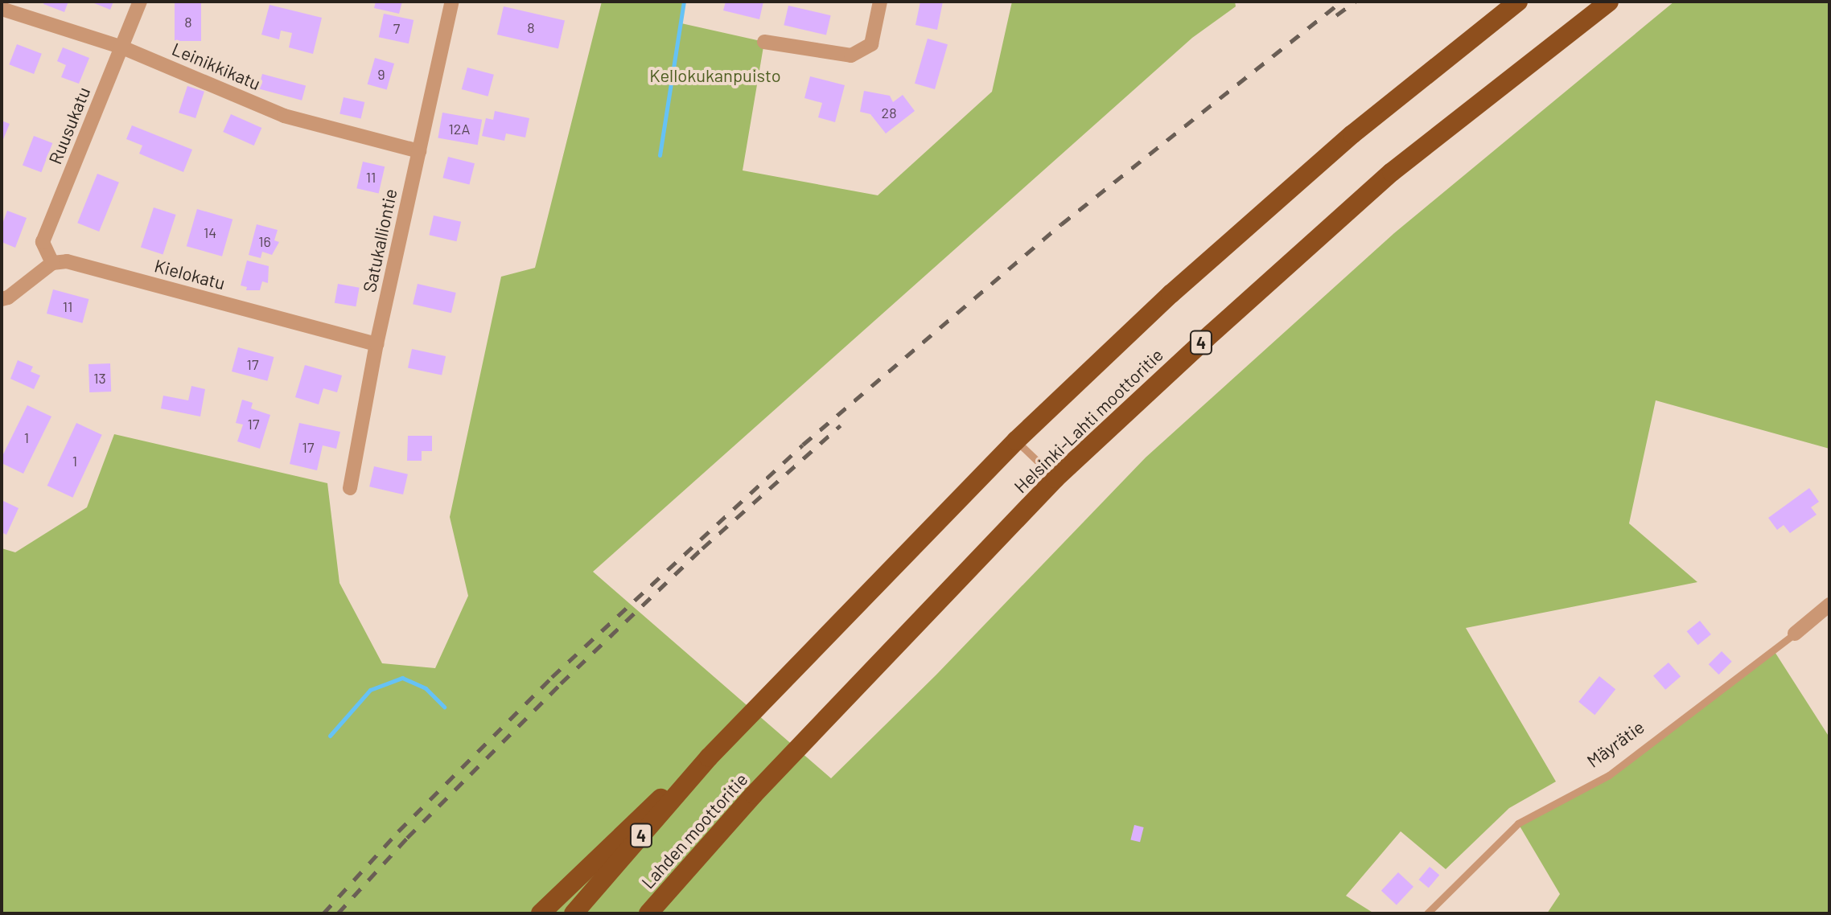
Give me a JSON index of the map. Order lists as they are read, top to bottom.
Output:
{
  "streets": {
    "highway": ["4", "Helsinki-Lahti moottoritie", "Lahden moottoritie"],
    "street": [
      "Leinikkikatu",
      "Ruusukatu",
      "Satukalliontie",
      "Kielokatu",
      "Mäyrätie"
    ]
  },
  "crossings": [
    ["Leinikkikatu", "Ruusukatu"],
    ["Leinikkikatu", "Satukalliontie"],
    ["Ruusukatu", "Kielokatu"],
    ["Satukalliontie", "Kielokatu"],
    ["Helsinki-Lahti moottoritie", "Lahden moottoritie"]
  ],
  "parks": ["Kellokukanpuisto"],
  "house_numbers": [
    "8",
    "8",
    "7",
    "9",
    "28",
    "12A",
    "11",
    "14",
    "16",
    "11",
    "17",
    "13",
    "17",
    "1",
    "17",
    "1"
  ]
}
